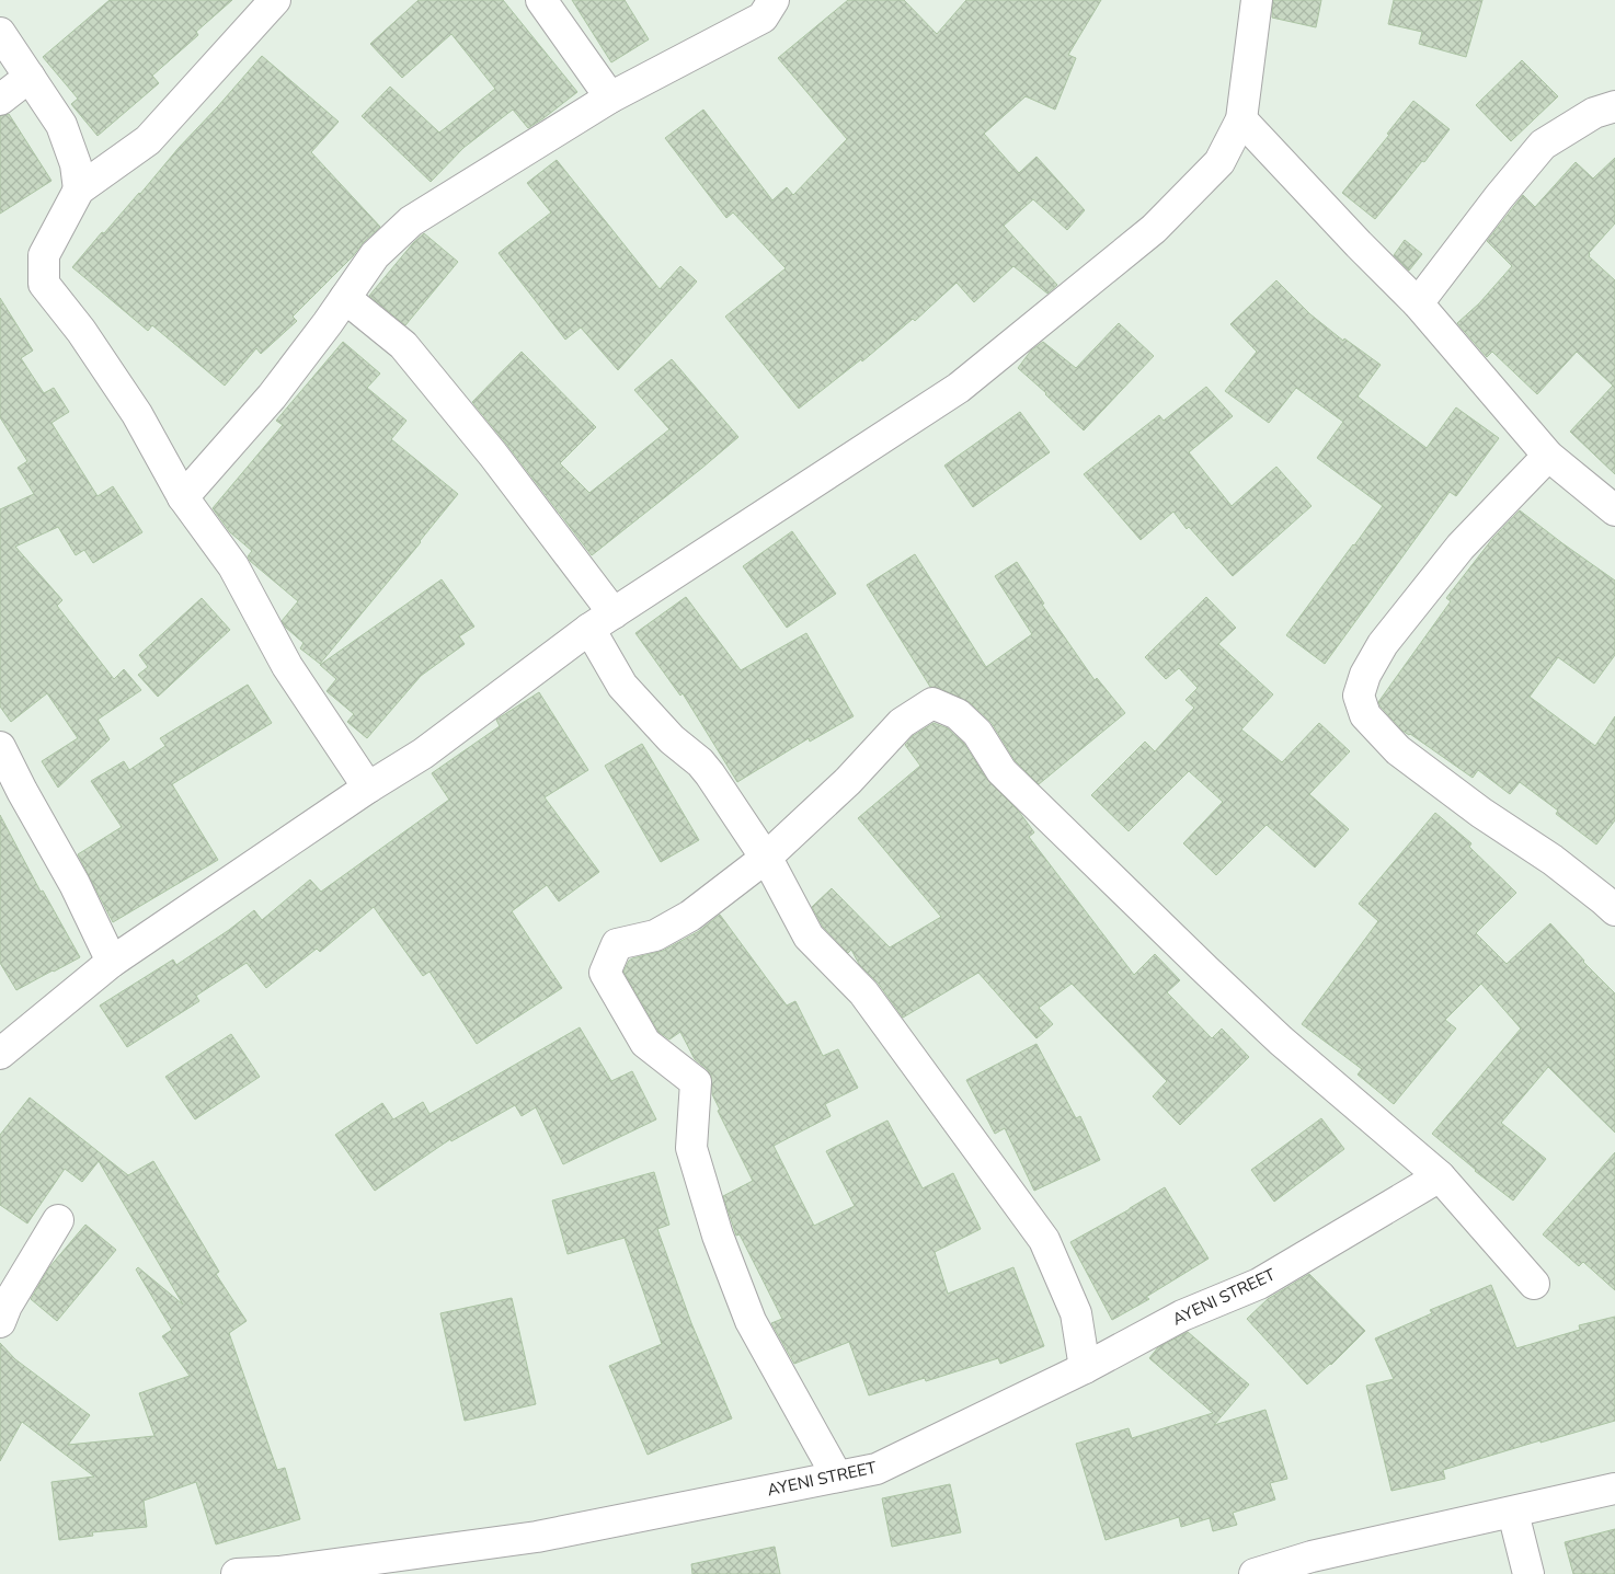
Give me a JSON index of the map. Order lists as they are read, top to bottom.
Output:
{
  "streets": {
    "street": ["AYENI STREET"]
  }
}
